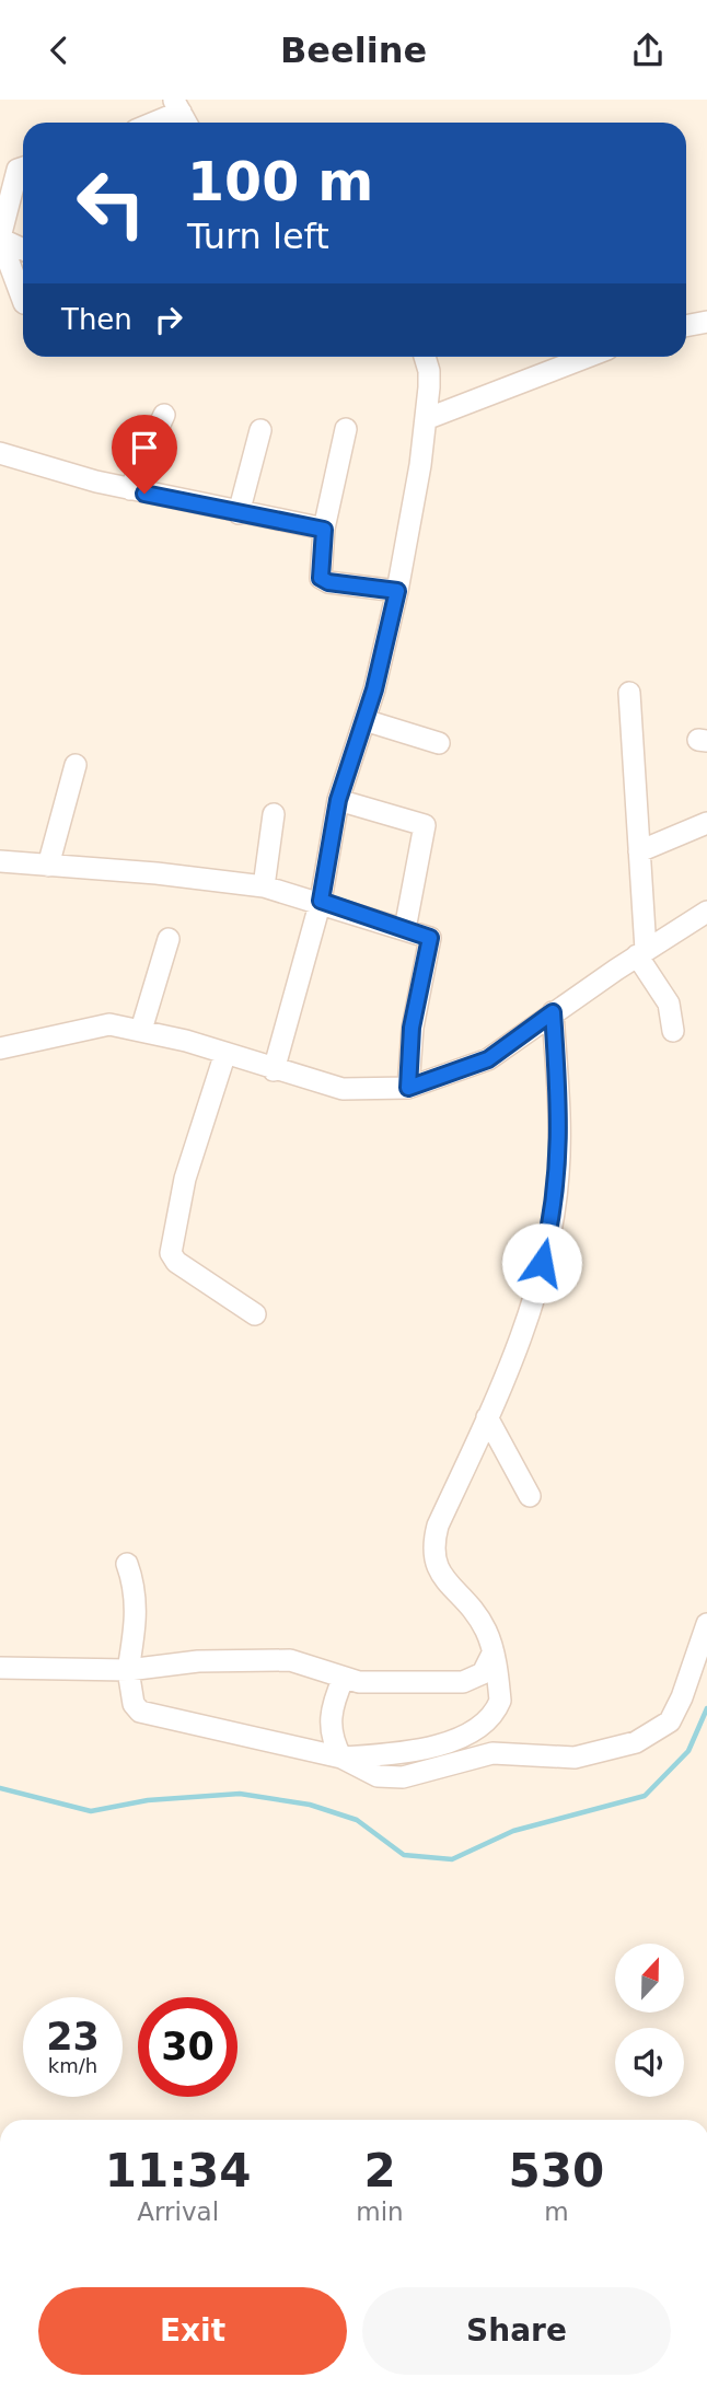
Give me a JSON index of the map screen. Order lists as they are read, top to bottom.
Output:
{
  "north": "top",
  "page": {
    "header": "Beeline",
    "turn": ["100 m", "Turn left"],
    "then": "Then",
    "speed": "23 km/h",
    "limit": "30",
    "eta": [
      "11:34",
      "Arrival",
      "2",
      "min",
      "530",
      "m"
    ],
    "buttons": ["Exit", "Share"]
  }
}
